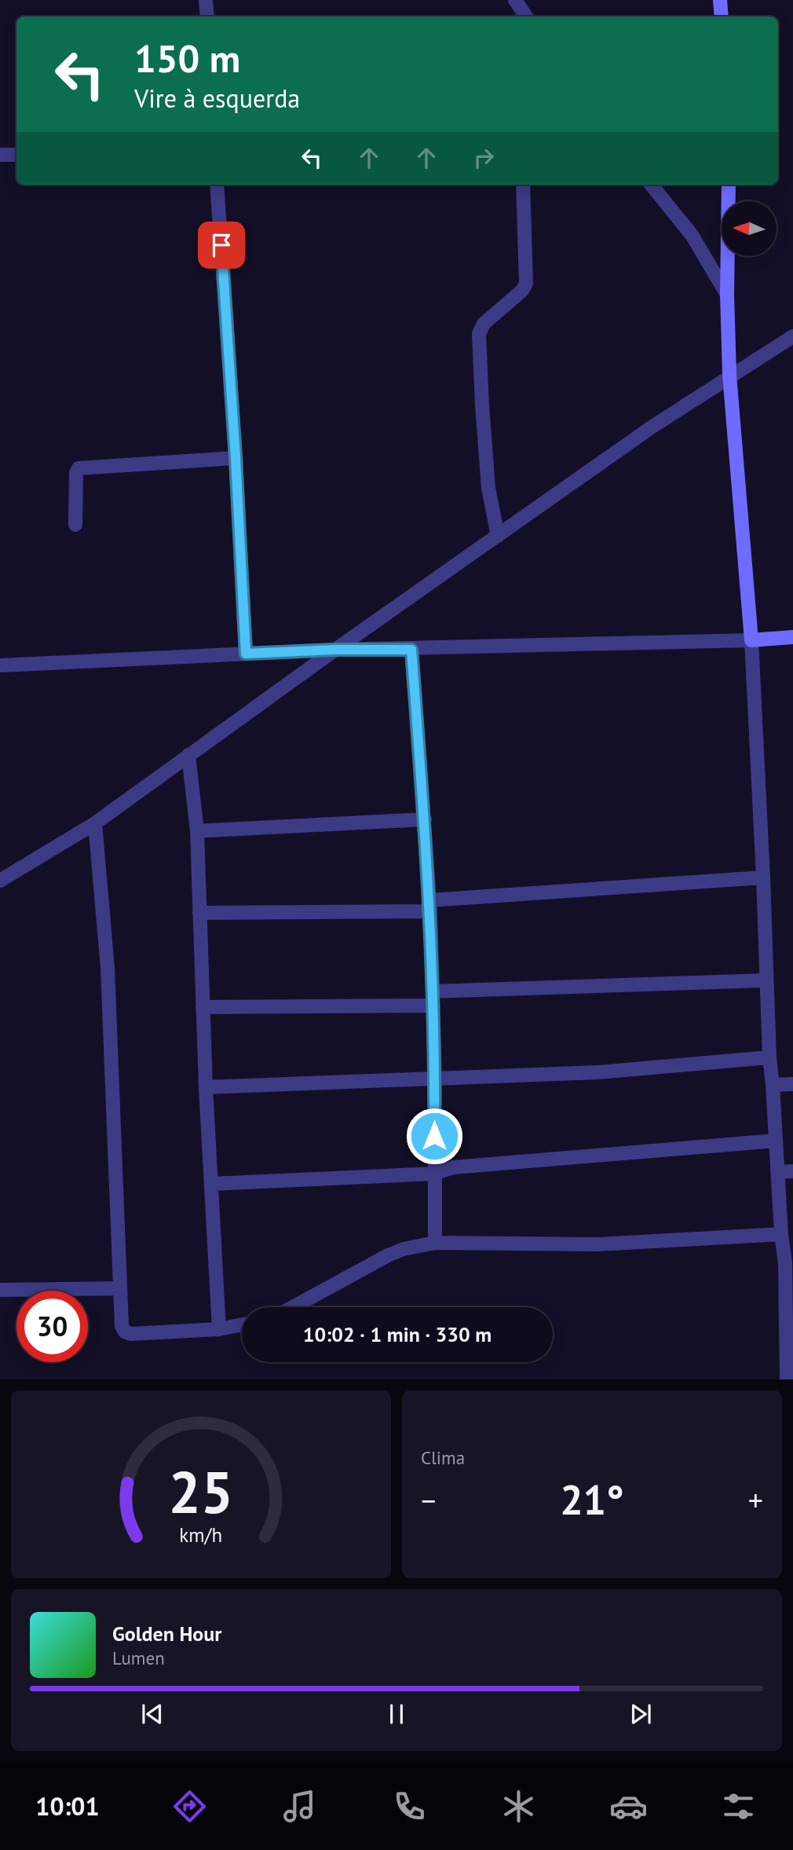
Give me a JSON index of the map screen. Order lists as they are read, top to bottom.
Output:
{
  "north": "left",
  "page": {
    "turn": ["150 m", "Vire à esquerda"],
    "limit": "30",
    "trip": "10:02 · 1 min · 330 m",
    "tile": "Clima",
    "heat": ["−", "21°", "+"],
    "song": ["Golden Hour", "Lumen"],
    "tabs": "10:01",
    "gauge": ["25", "km/h"]
  }
}
